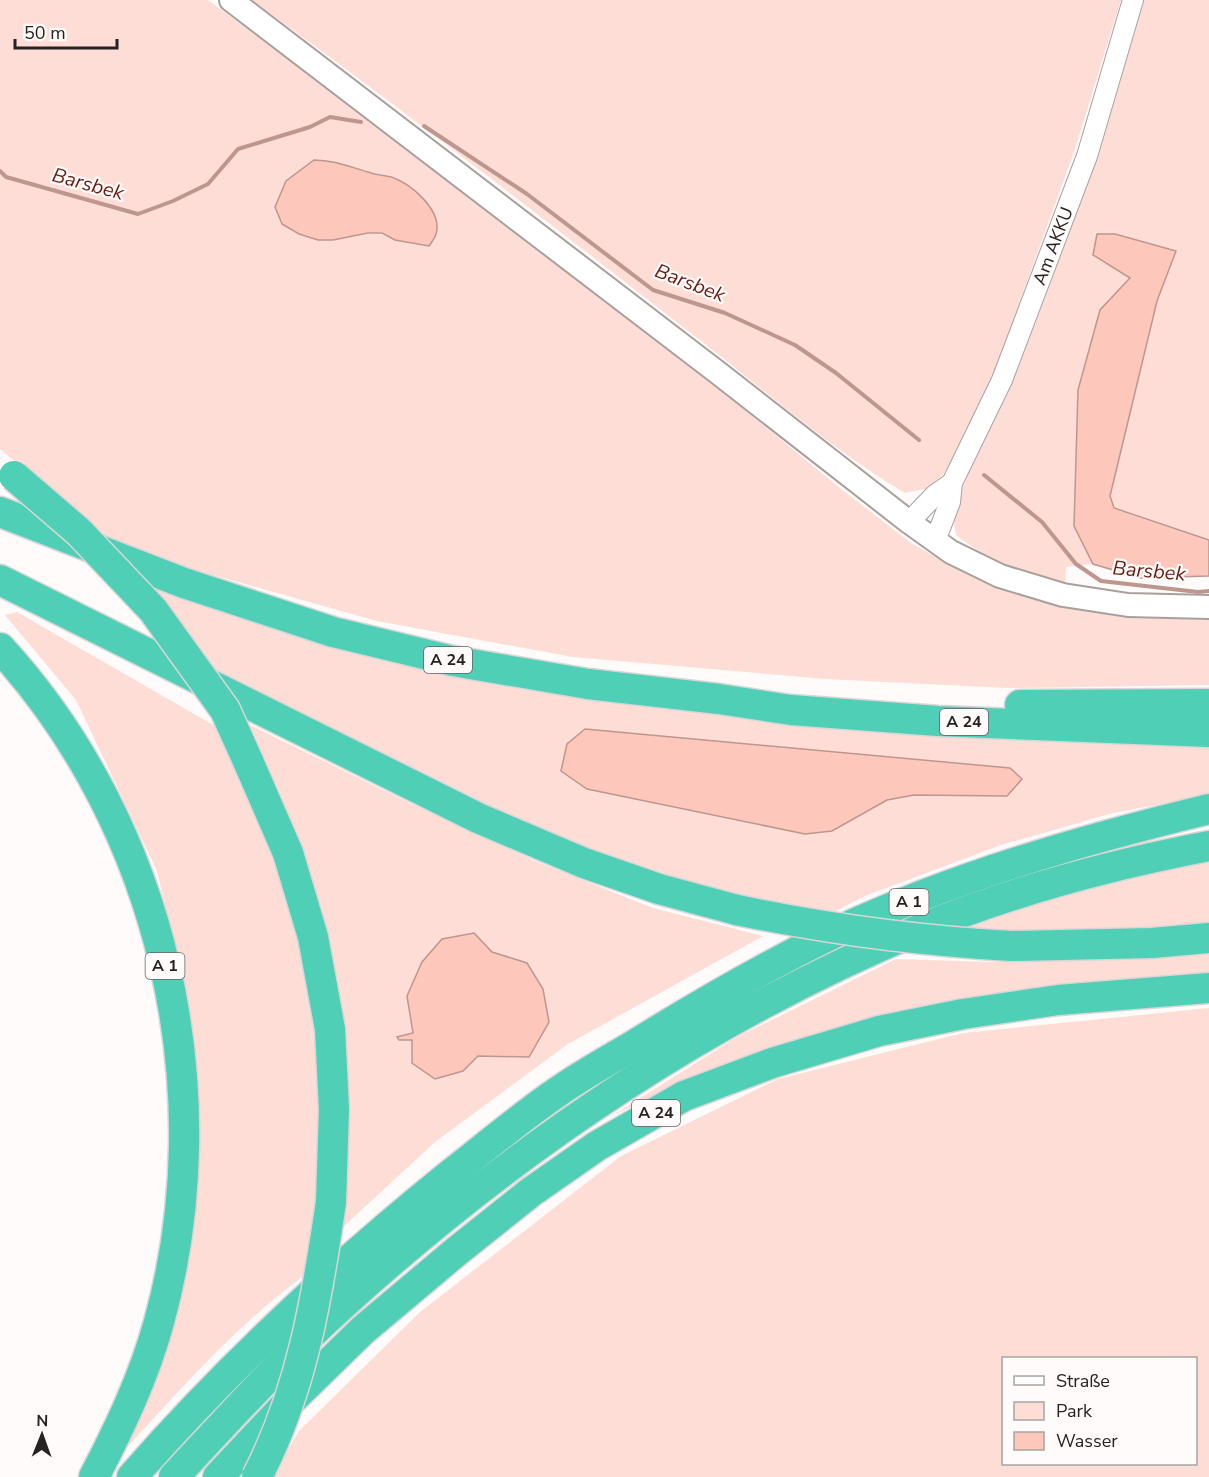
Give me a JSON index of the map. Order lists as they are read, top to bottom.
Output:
{
  "streets": {
    "highway": ["A 24", "A 1"],
    "street": ["Am AKKU"]
  },
  "water": ["Barsbek"],
  "legend": ["Straße", "Park", "Wasser"],
  "scale_bar": "50 m",
  "north": "top"
}
